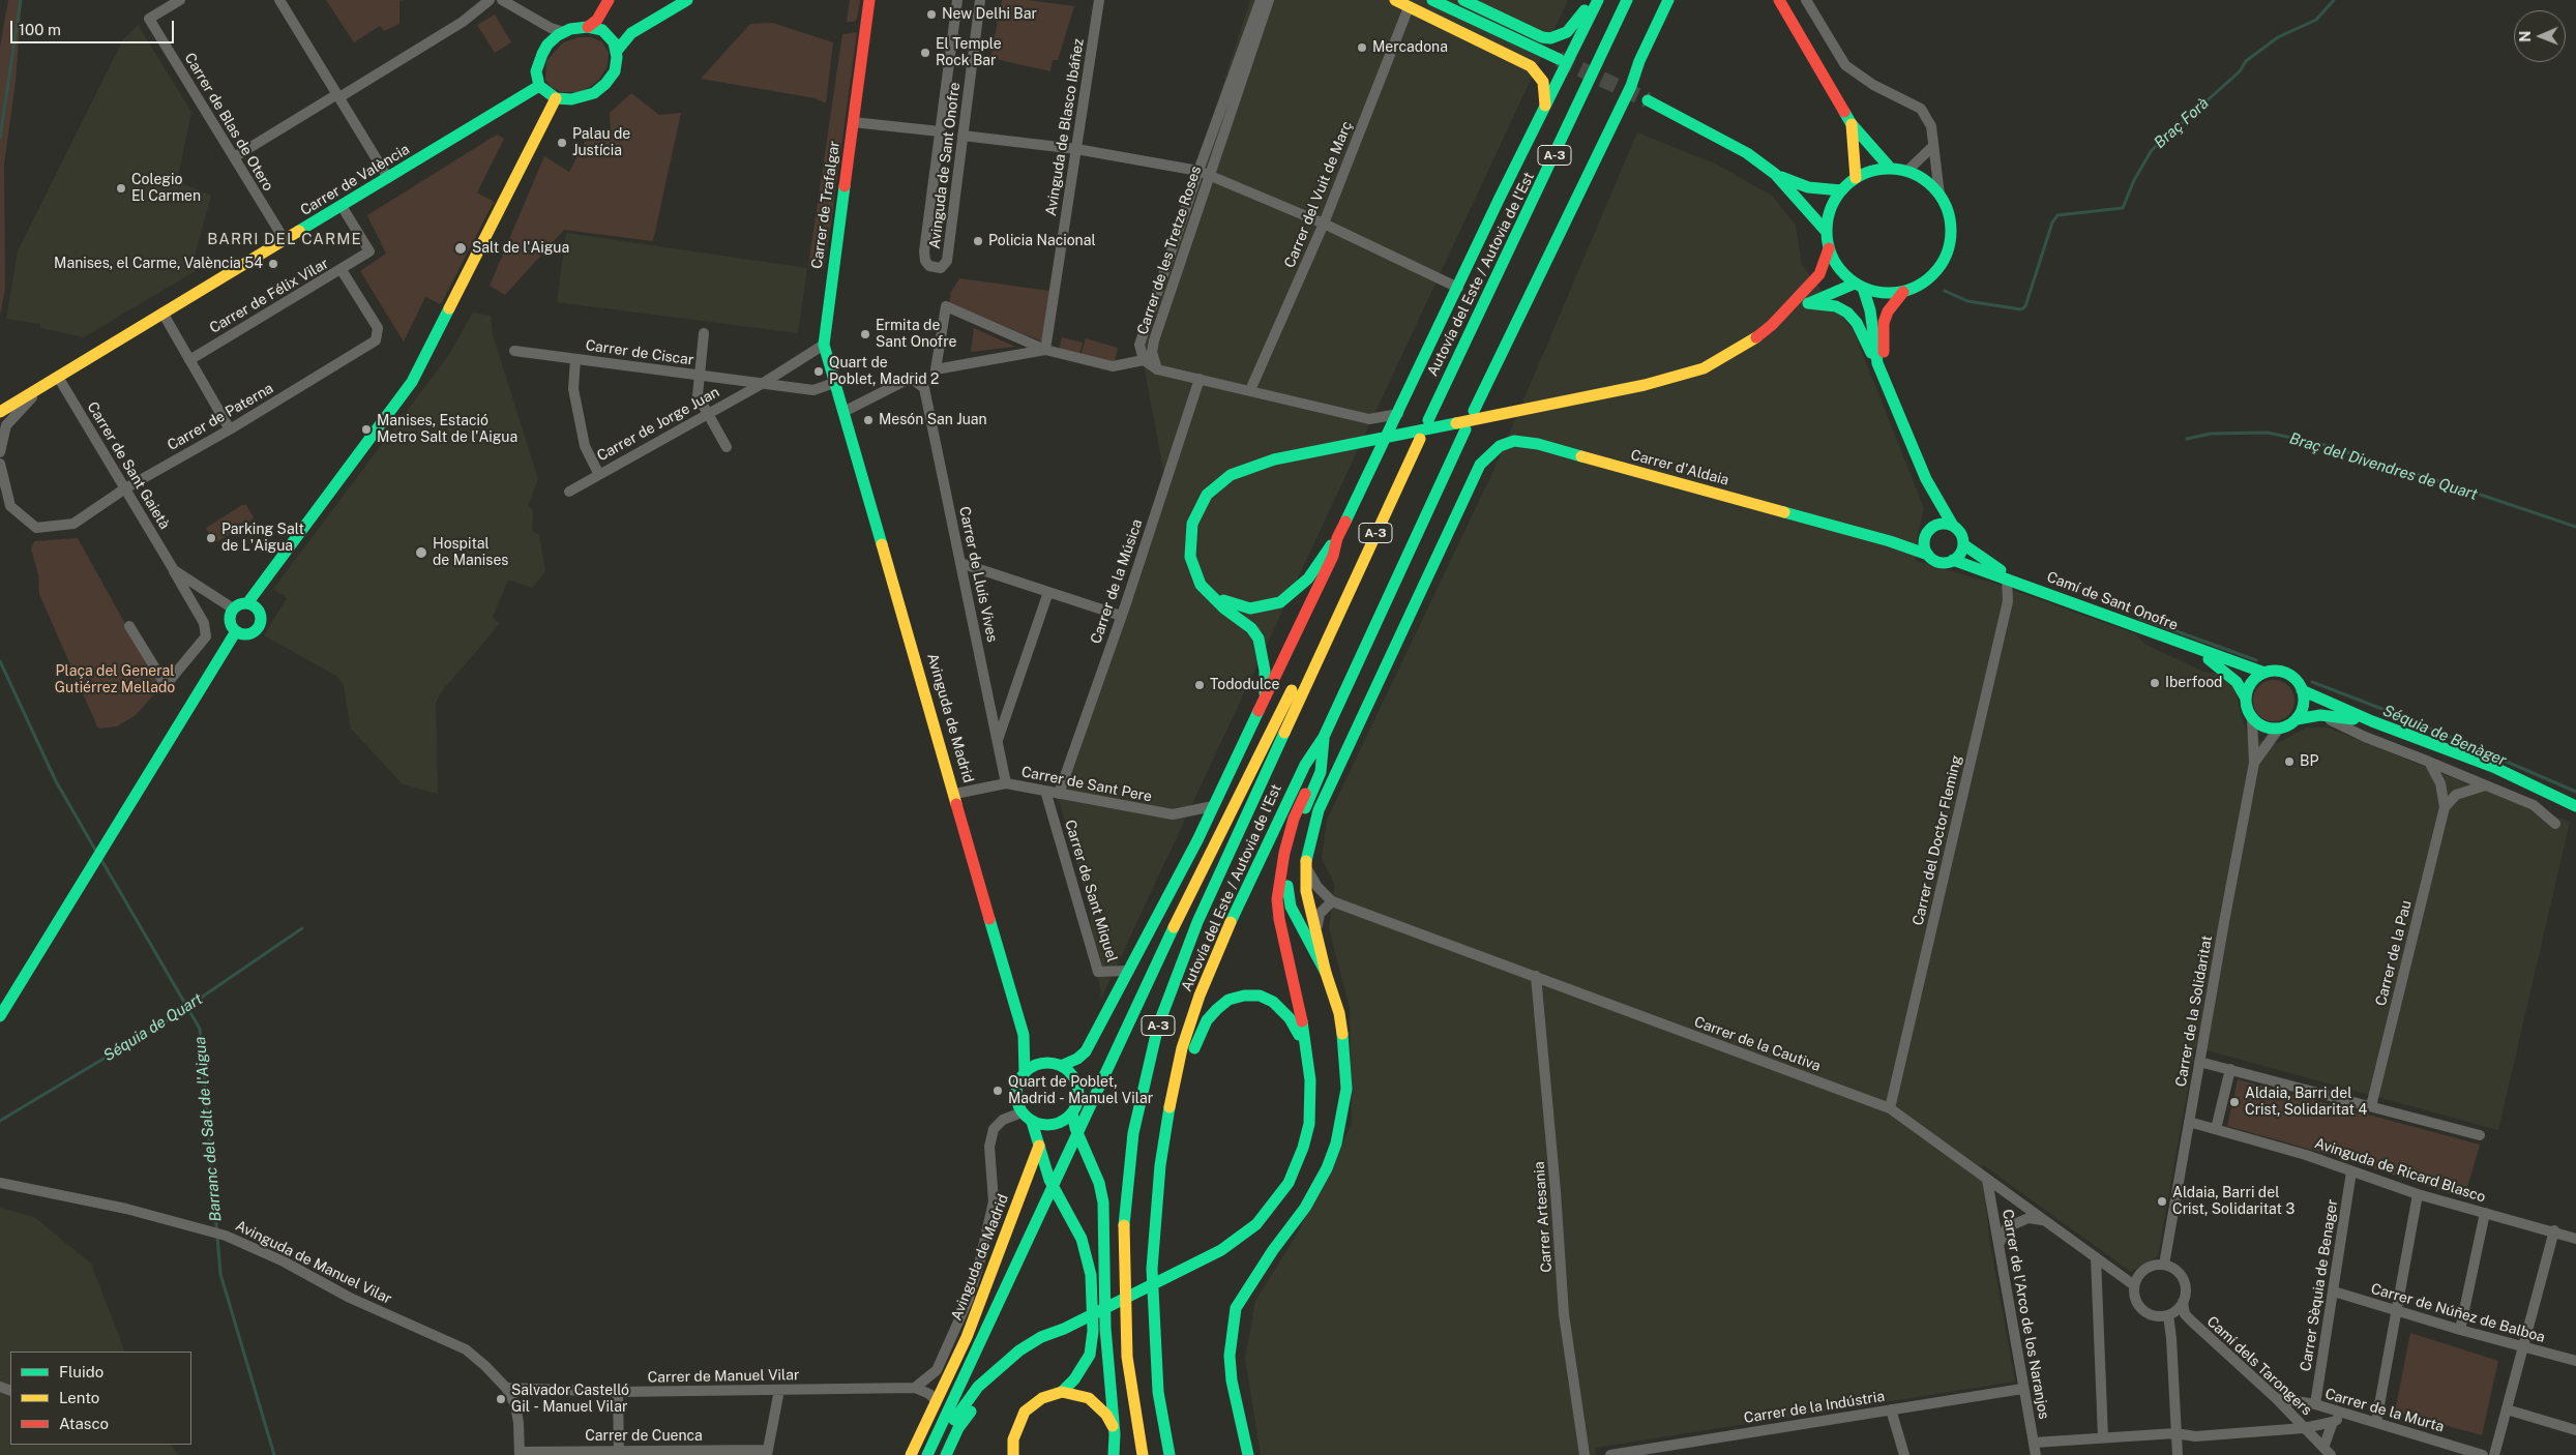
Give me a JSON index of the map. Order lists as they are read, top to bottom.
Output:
{
  "streets": {
    "main road": [
      "A-3",
      "Carrer de València",
      "Carrer de Trafalgar",
      "Autovía del Este / Autovia de l'Est",
      "Carrer d'Aldaia",
      "Camí de Sant Onofre",
      "Avinguda de Madrid"
    ],
    "street": [
      "Carrer de Blas de Otero",
      "Avinguda de Blasco Ibáñez",
      "Avinguda de Sant Onofre",
      "Carrer del Vuit de Març",
      "Carrer de les Tretze Roses",
      "Carrer de Félix Vilar",
      "Carrer de Ciscar",
      "Carrer de Paterna",
      "Carrer de Jorge Juan",
      "Carrer de Sant Gaietà",
      "Carrer de Lluís Vives",
      "Carrer de la Música",
      "Carrer de Sant Pere",
      "Carrer del Doctor Fleming",
      "Carrer de Sant Miquel",
      "Carrer de la Pau",
      "Carrer de la Solidaritat",
      "Carrer de la Cautiva",
      "Avinguda de Ricard Blasco",
      "Carrer Artesania",
      "Avinguda de Manuel Vilar",
      "Carrer Sèquia de Benager",
      "Carrer de Núñez de Balboa",
      "Carrer de l'Arco de los Naranjos",
      "Camí dels Tarongers",
      "Carrer de Manuel Vilar",
      "Carrer de la Indústria",
      "Carrer de la Murta",
      "Carrer de Cuenca"
    ]
  },
  "crossings": [
    ["Carrer de Blas de Otero", "Carrer de València"],
    ["Carrer de València", "Carrer de Félix Vilar"],
    ["Carrer de València", "Carrer de Sant Gaietà"],
    ["Carrer de Trafalgar", "Carrer de Ciscar"],
    ["Carrer de Trafalgar", "Carrer de Jorge Juan"],
    ["Carrer de Trafalgar", "Carrer de Lluís Vives"],
    ["Carrer de Trafalgar", "Avinguda de Madrid"],
    ["Carrer de Félix Vilar", "Carrer de Paterna"],
    ["Carrer de Ciscar", "Carrer de Jorge Juan"],
    ["Carrer de Paterna", "Carrer de Sant Gaietà"],
    ["Carrer d'Aldaia", "Camí de Sant Onofre"],
    ["Carrer de Lluís Vives", "Avinguda de Madrid"],
    ["Carrer de Lluís Vives", "Carrer de Sant Pere"],
    ["Carrer de la Música", "Carrer de Sant Pere"],
    ["Camí de Sant Onofre", "Carrer del Doctor Fleming"],
    ["Camí de Sant Onofre", "Carrer de la Solidaritat"],
    ["Avinguda de Madrid", "Carrer de Sant Pere"],
    ["Avinguda de Madrid", "Carrer de Manuel Vilar"],
    ["Carrer de Sant Pere", "Carrer de Sant Miquel"],
    ["Carrer del Doctor Fleming", "Carrer de la Cautiva"],
    ["Carrer de la Solidaritat", "Carrer de la Cautiva"],
    ["Carrer de la Solidaritat", "Avinguda de Ricard Blasco"],
    ["Carrer de la Solidaritat", "Camí dels Tarongers"],
    ["Carrer de la Cautiva", "Carrer Artesania"],
    ["Carrer de la Cautiva", "Carrer de l'Arco de los Naranjos"],
    ["Carrer de la Cautiva", "Camí dels Tarongers"],
    ["Avinguda de Ricard Blasco", "Carrer Sèquia de Benager"],
    ["Avinguda de Manuel Vilar", "Carrer de Manuel Vilar"],
    ["Avinguda de Manuel Vilar", "Carrer de Cuenca"],
    ["Carrer Sèquia de Benager", "Carrer de Núñez de Balboa"],
    ["Carrer Sèquia de Benager", "Carrer de la Murta"],
    ["Carrer de l'Arco de los Naranjos", "Carrer de la Indústria"],
    ["Camí dels Tarongers", "Carrer de la Murta"]
  ],
  "districts": ["BARRI DEL CARME"],
  "water": [
    "Braç Forà",
    "Braç del Divendres de Quart",
    "Séquia de Benàger",
    "Séquia de Quart",
    "Barranc del Salt de l'Aigua"
  ],
  "parks": ["Plaça del General Gutiérrez Mellado"],
  "places": [
    "New Delhi Bar",
    "Mercadona",
    "El Temple Rock Bar",
    "Palau de Justícia",
    "Colegio El Carmen",
    "Policia Nacional",
    "Salt de l'Aigua",
    "Manises, el Carme, València 54",
    "Ermita de Sant Onofre",
    "Quart de Poblet, Madrid 2",
    "Mesón San Juan",
    "Manises, Estació Metro Salt de l'Aigua",
    "Parking Salt de L'Aigua",
    "Hospital de Manises",
    "Iberfood",
    "Tododulce",
    "BP",
    "Quart de Poblet, Madrid - Manuel Vilar",
    "Aldaia, Barri del Crist, Solidaritat 4",
    "Aldaia, Barri del Crist, Solidaritat 3",
    "Salvador Castelló Gil - Manuel Vilar"
  ],
  "legend": ["Fluido", "Lento", "Atasco"],
  "scale_bar": "100 m",
  "north": "left"
}
